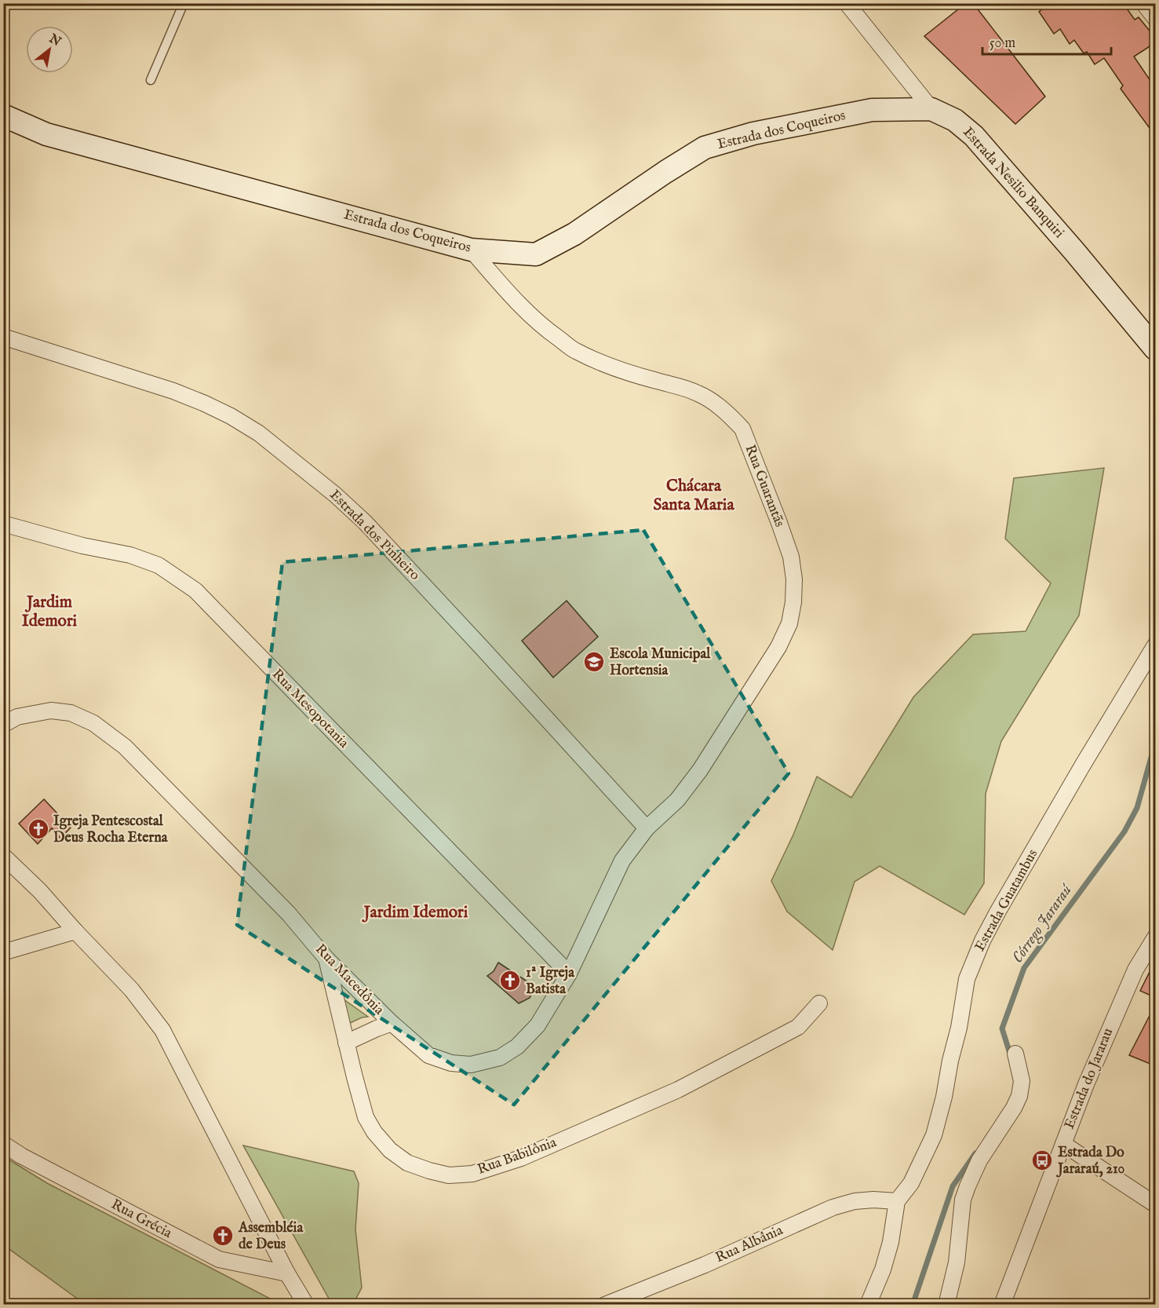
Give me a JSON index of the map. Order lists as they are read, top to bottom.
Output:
{
  "streets": {
    "street": [
      "Estrada dos Coqueiros",
      "Estrada Nesilio Banquiri",
      "Rua Guarantãs",
      "Estrada dos Pinheiro",
      "Rua Mesopotania",
      "Estrada Guatambus",
      "Rua Macedônia",
      "Estrada do Jararau",
      "Rua Babilônia",
      "Rua Grécia",
      "Rua Albânia"
    ]
  },
  "crossings": [
    ["Estrada dos Coqueiros", "Estrada Nesilio Banquiri"],
    ["Estrada dos Coqueiros", "Rua Guarantãs"],
    ["Rua Guarantãs", "Estrada dos Pinheiro"],
    ["Rua Guarantãs", "Rua Macedônia"],
    ["Estrada dos Pinheiro", "Rua Macedônia"],
    ["Rua Mesopotania", "Rua Macedônia"],
    ["Estrada Guatambus", "Rua Albânia"],
    ["Rua Macedônia", "Rua Babilônia"]
  ],
  "districts": ["Chácara Santa Maria", "Jardim Idemori", "Jardim Idemori"],
  "water": ["Córrego Jararaú"],
  "places": {
    "school or university": ["Escola Municipal Hortensia"],
    "church": ["Igreja Pentescostal Deus Rocha Eterna", "1ª Igreja Batista", "Assembléia de Deus"],
    "bus stop": ["Estrada Do Jararaú, 210"]
  },
  "scale_bar": "50 m",
  "north": "top right"
}
